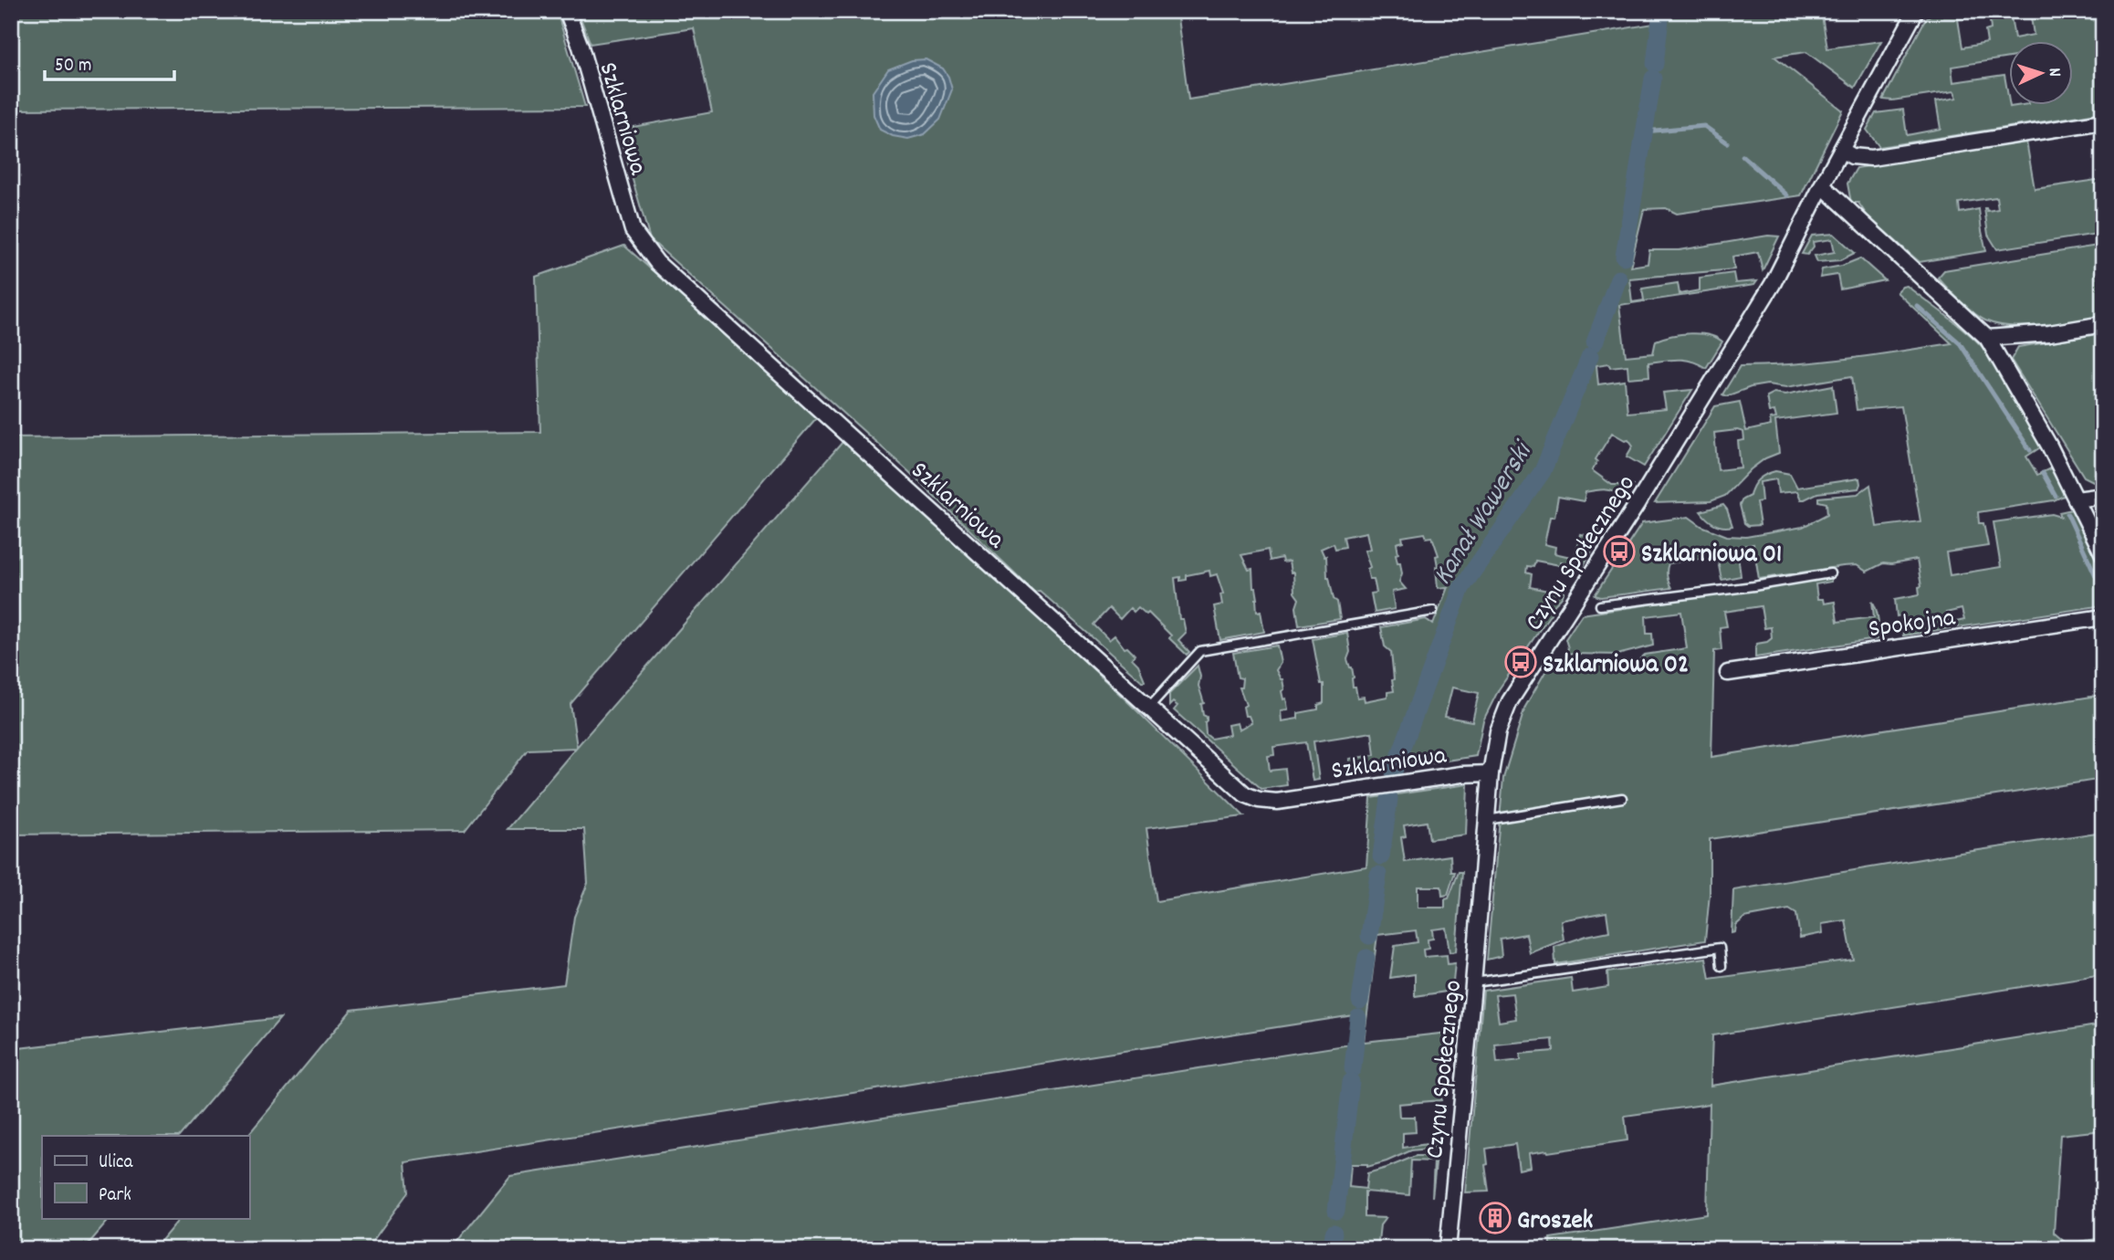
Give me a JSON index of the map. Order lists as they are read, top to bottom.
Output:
{
  "streets": {
    "street": ["Szklarniowa", "Czynu Społecznego", "Spokojna"]
  },
  "crossings": [
    ["Szklarniowa", "Czynu Społecznego"]
  ],
  "water": ["Kanał Wawerski"],
  "places": {
    "bus stop": ["Szklarniowa 01", "Szklarniowa 02"],
    "building": ["Groszek"]
  },
  "legend": ["Ulica", "Park"],
  "scale_bar": "50 m",
  "north": "right"
}
